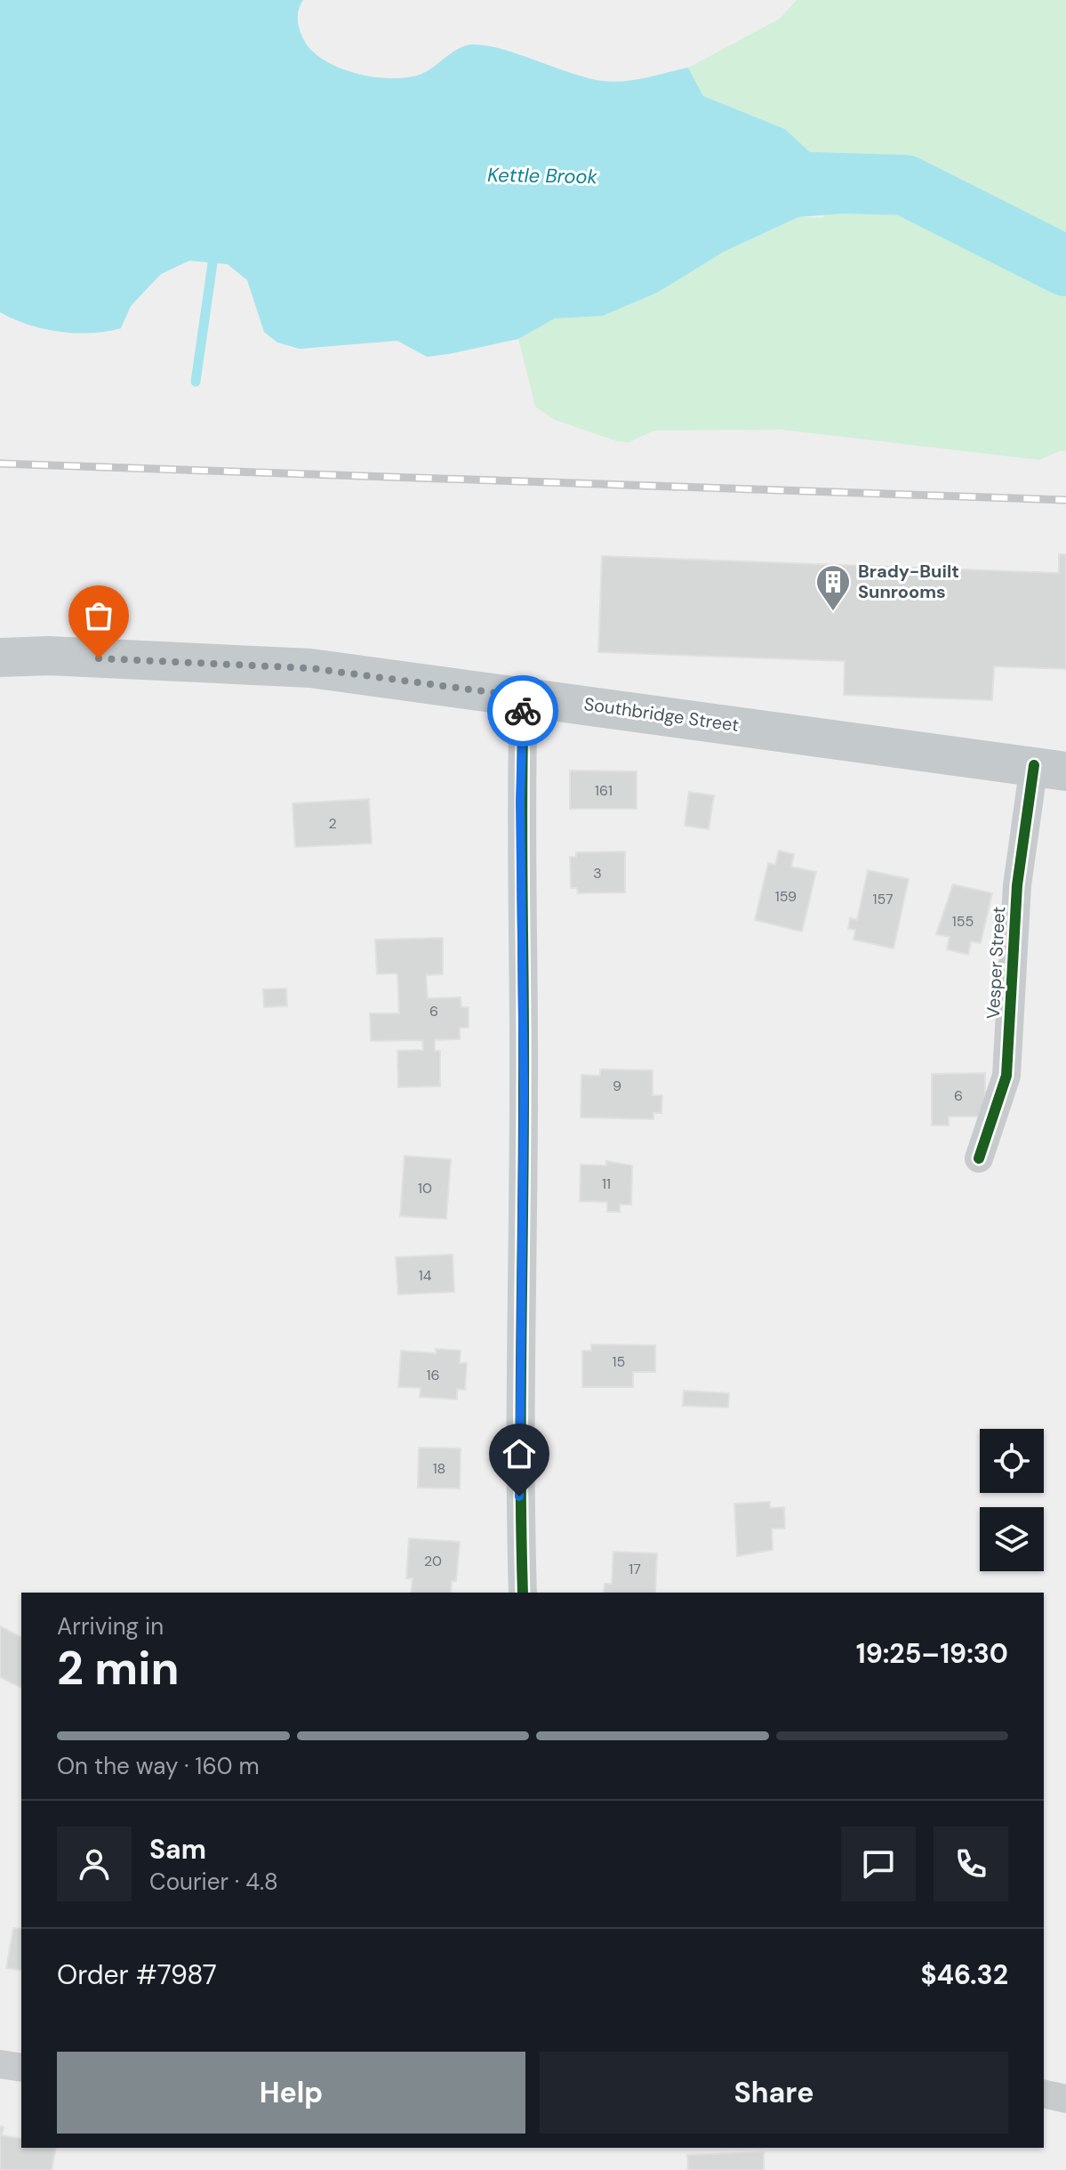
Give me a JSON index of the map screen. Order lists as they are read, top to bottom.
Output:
{
  "streets": {
    "main road": ["Southbridge Street"],
    "street": ["Vesper Street"]
  },
  "crossings": [
    ["Southbridge Street", "Vesper Street"]
  ],
  "water": ["Kettle Brook"],
  "places": {
    "building": ["Brady-Built Sunrooms"]
  },
  "house_numbers": [
    "161",
    "2",
    "3",
    "159",
    "157",
    "155",
    "6",
    "9",
    "6",
    "11",
    "10",
    "14",
    "15",
    "16",
    "18",
    "20",
    "17"
  ],
  "page": {
    "heading": ["2 min", "Arriving in", "19:25–19:30"],
    "panel": [
      "Sam",
      "Courier · 4.8",
      "Order #7987",
      "$46.32"
    ],
    "bar": "On the way · 160 m",
    "buttons": ["Help", "Share"]
  }
}
